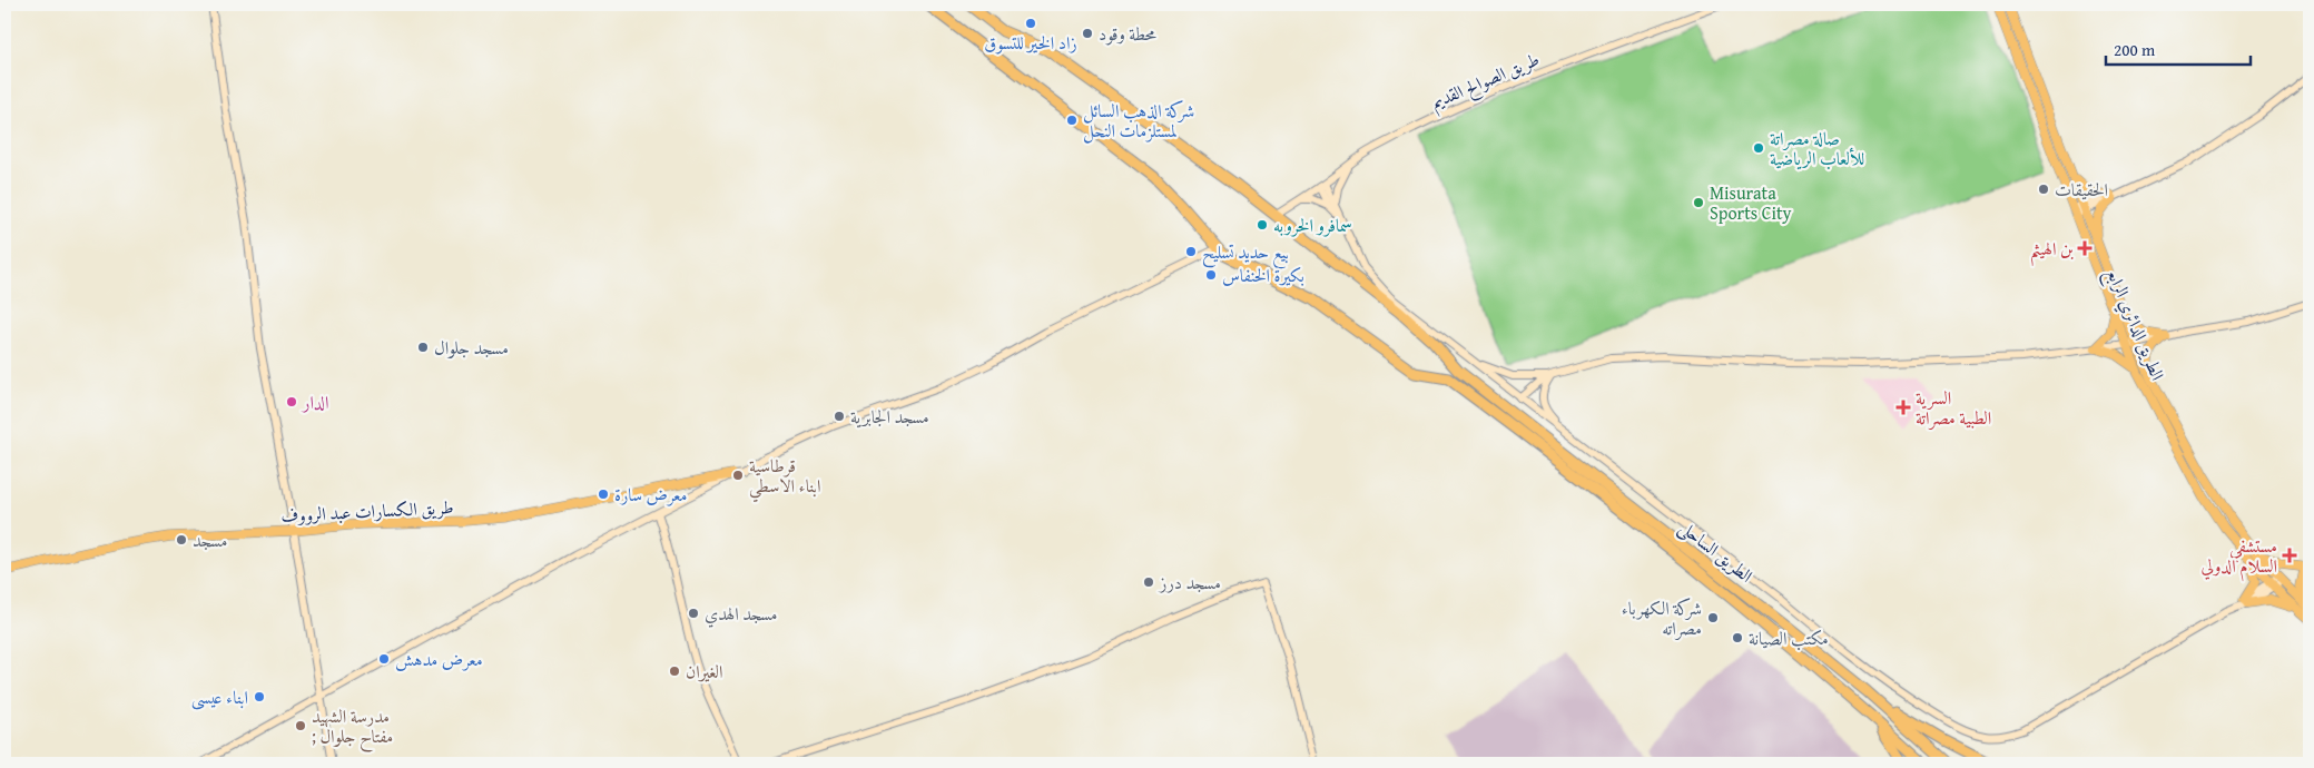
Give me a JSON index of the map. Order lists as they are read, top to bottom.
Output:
{
  "streets": {
    "highway": ["الطريق الساحلى"],
    "main road": ["الطريق الدائري الرابع", "طريق الكسارات عبد الرووف"],
    "street": ["طريق الصوالح القديم"]
  },
  "crossings": [
    ["طريق الصوالح القديم", "الطريق الساحلى"]
  ],
  "places": {
    "other": [
      "زاد الخير للتسوق",
      "محطة وقود",
      "شركة الذهب السائل لمستلزمات النحل",
      "صالة مصراتة للألعاب الرياضية",
      "الحقيقات",
      "Misurata Sports City",
      "سمافرو الخروبه",
      "بيع حديد تسليح",
      "بكيرة الخنفاس",
      "مسجد جلوال",
      "الدار",
      "مسجد الجابرية",
      "قرطاسية ابناء الاسطي",
      "معرض سارة",
      "مسجد",
      "مسجد درز",
      "مسجد الهدي",
      "شركة الكهرباء مصراته",
      "مكتب الصيانة",
      "معرض مدهش",
      "الغيران",
      "ابناء عيسى",
      "مدرسة الشهيد ; مفتاح جلوال"
    ],
    "health": ["بن الهيثم", "السرية الطبية مصراتة", "مستشفي السلام الدولي"]
  },
  "scale_bar": "200 m"
}
